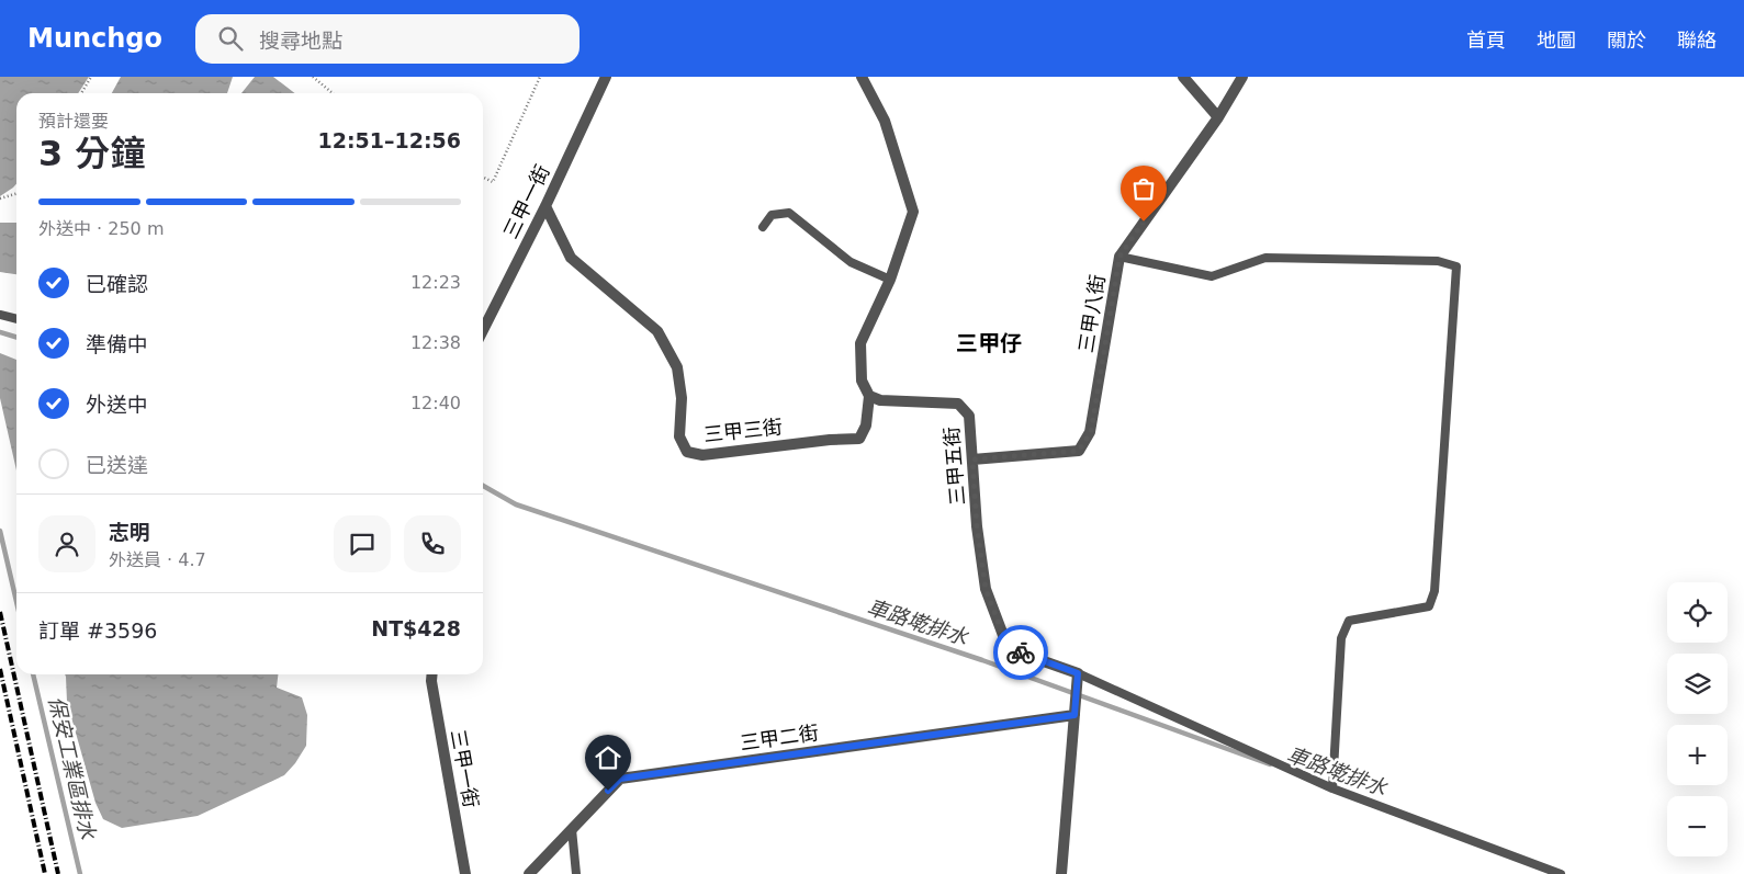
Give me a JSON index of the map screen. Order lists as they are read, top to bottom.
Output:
{
  "streets": {
    "street": [
      "三甲一街",
      "三甲八街",
      "三甲三街",
      "三甲五街",
      "三甲二街"
    ]
  },
  "crossings": [
    ["三甲一街", "三甲三街"],
    ["三甲八街", "三甲五街"],
    ["三甲三街", "三甲五街"]
  ],
  "districts": ["三甲仔"],
  "water": ["車路墘排水", "保安工業區排水"],
  "page": {
    "header": "Munchgo",
    "search": "搜尋地點",
    "nav": [
      "首頁",
      "地圖",
      "關於",
      "聯絡"
    ],
    "heading": ["3 分鐘", "預計還要", "12:51–12:56"],
    "panel": [
      "志明",
      "外送員 · 4.7",
      "訂單 #3596",
      "NT$428"
    ],
    "bar": "外送中 · 250 m",
    "list": [
      ["已確認", "12:23"],
      ["準備中", "12:38"],
      ["外送中", "12:40"],
      "已送達"
    ],
    "map_buttons": ["+", "−"]
  }
}
